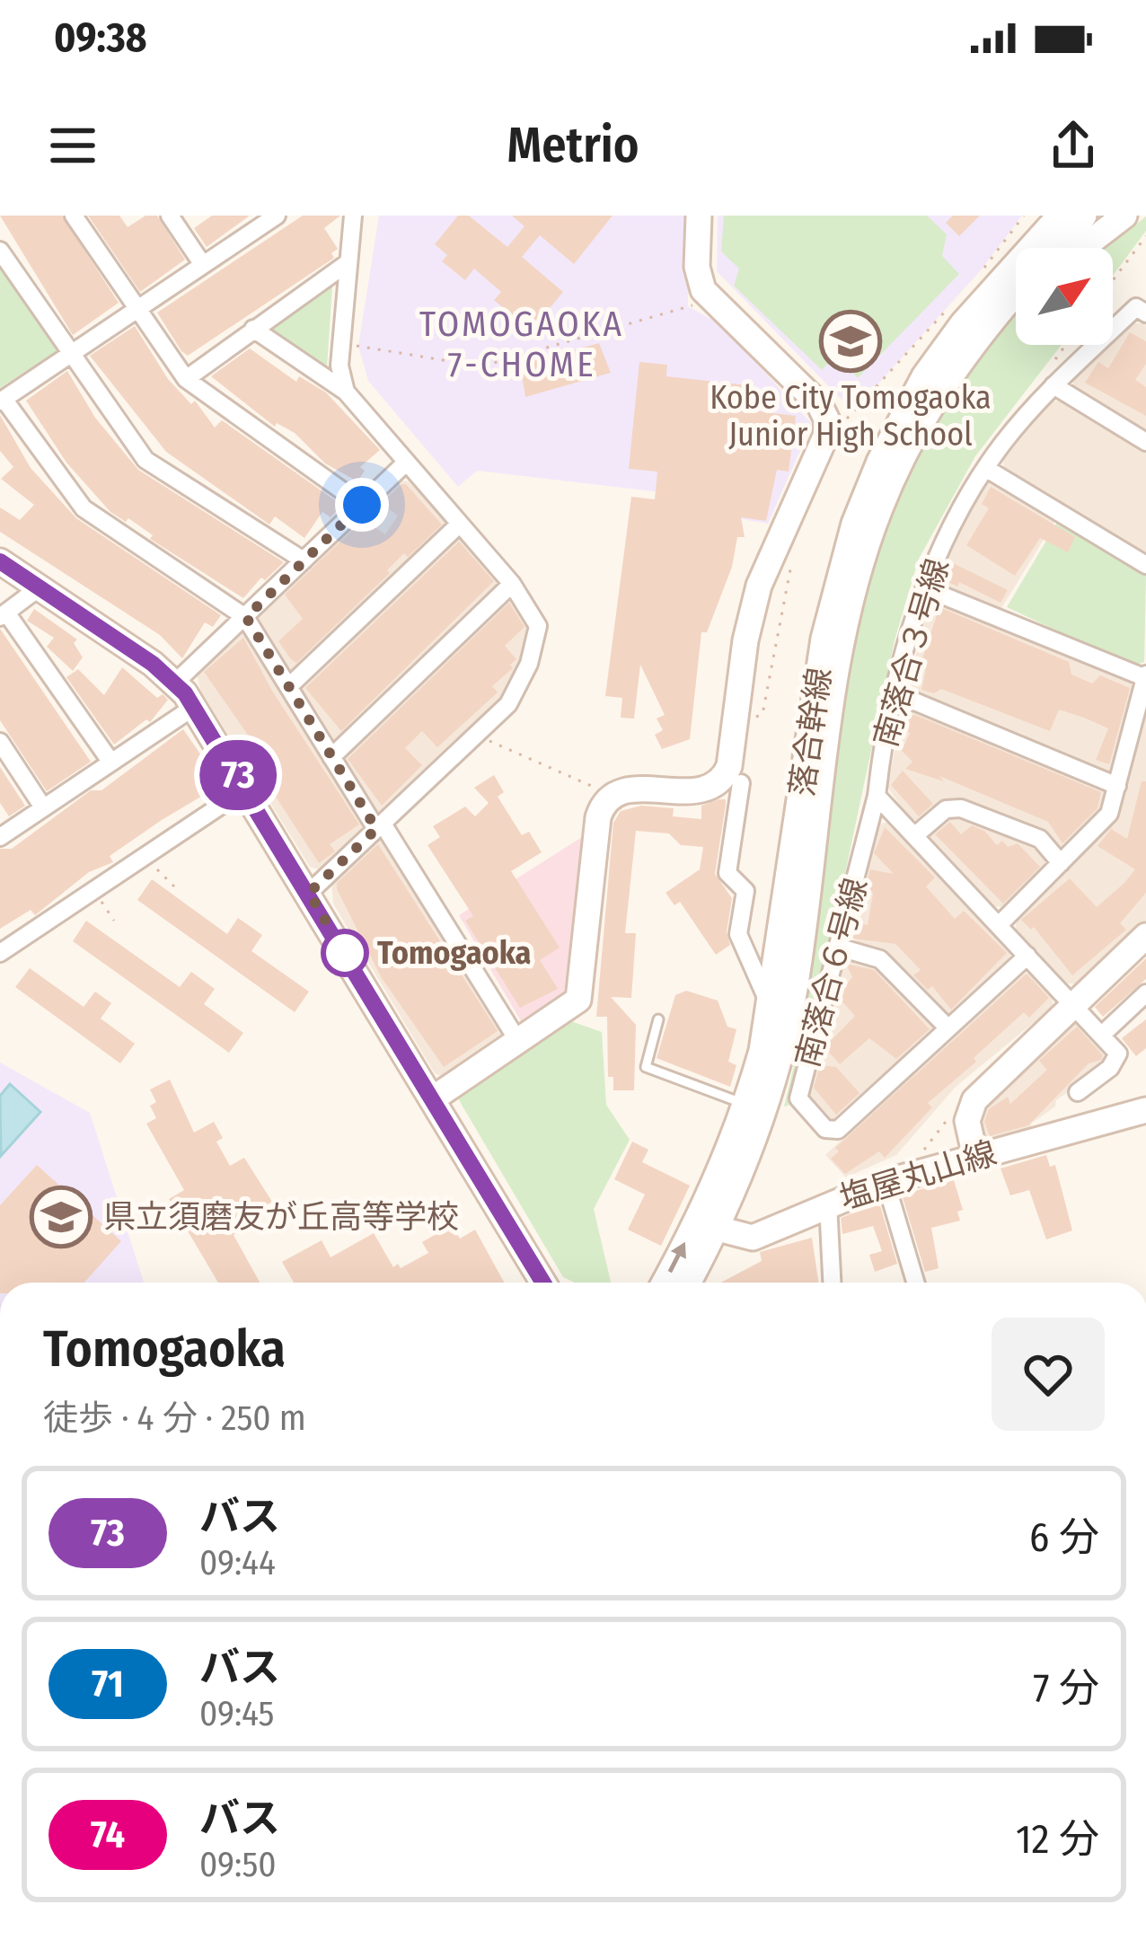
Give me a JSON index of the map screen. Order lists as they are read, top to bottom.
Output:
{
  "streets": {
    "street": [
      "南落合３号線",
      "落合幹線",
      "南落合６号線",
      "塩屋丸山線"
    ]
  },
  "crossings": [
    ["南落合３号線", "南落合６号線"],
    ["落合幹線", "塩屋丸山線"]
  ],
  "districts": ["TOMOGAOKA 7-CHOME"],
  "places": {
    "school or university": ["Kobe City Tomogaoka Junior High School", "県立須磨友が丘高等学校"],
    "other": ["Tomogaoka"]
  },
  "lines": ["bus line 73"],
  "north": "top right",
  "page": {
    "status": "09:38",
    "header": "Metrio",
    "on_map": "73",
    "heading": ["Tomogaoka", "徒歩 · 4 分 · 250 m"],
    "list": [
      {
        "mark": "73",
        "name": "バス",
        "note": "09:44",
        "value": "6 分"
      },
      {
        "mark": "71",
        "name": "バス",
        "note": "09:45",
        "value": "7 分"
      },
      {
        "mark": "74",
        "name": "バス",
        "note": "09:50",
        "value": "12 分"
      }
    ]
  }
}
